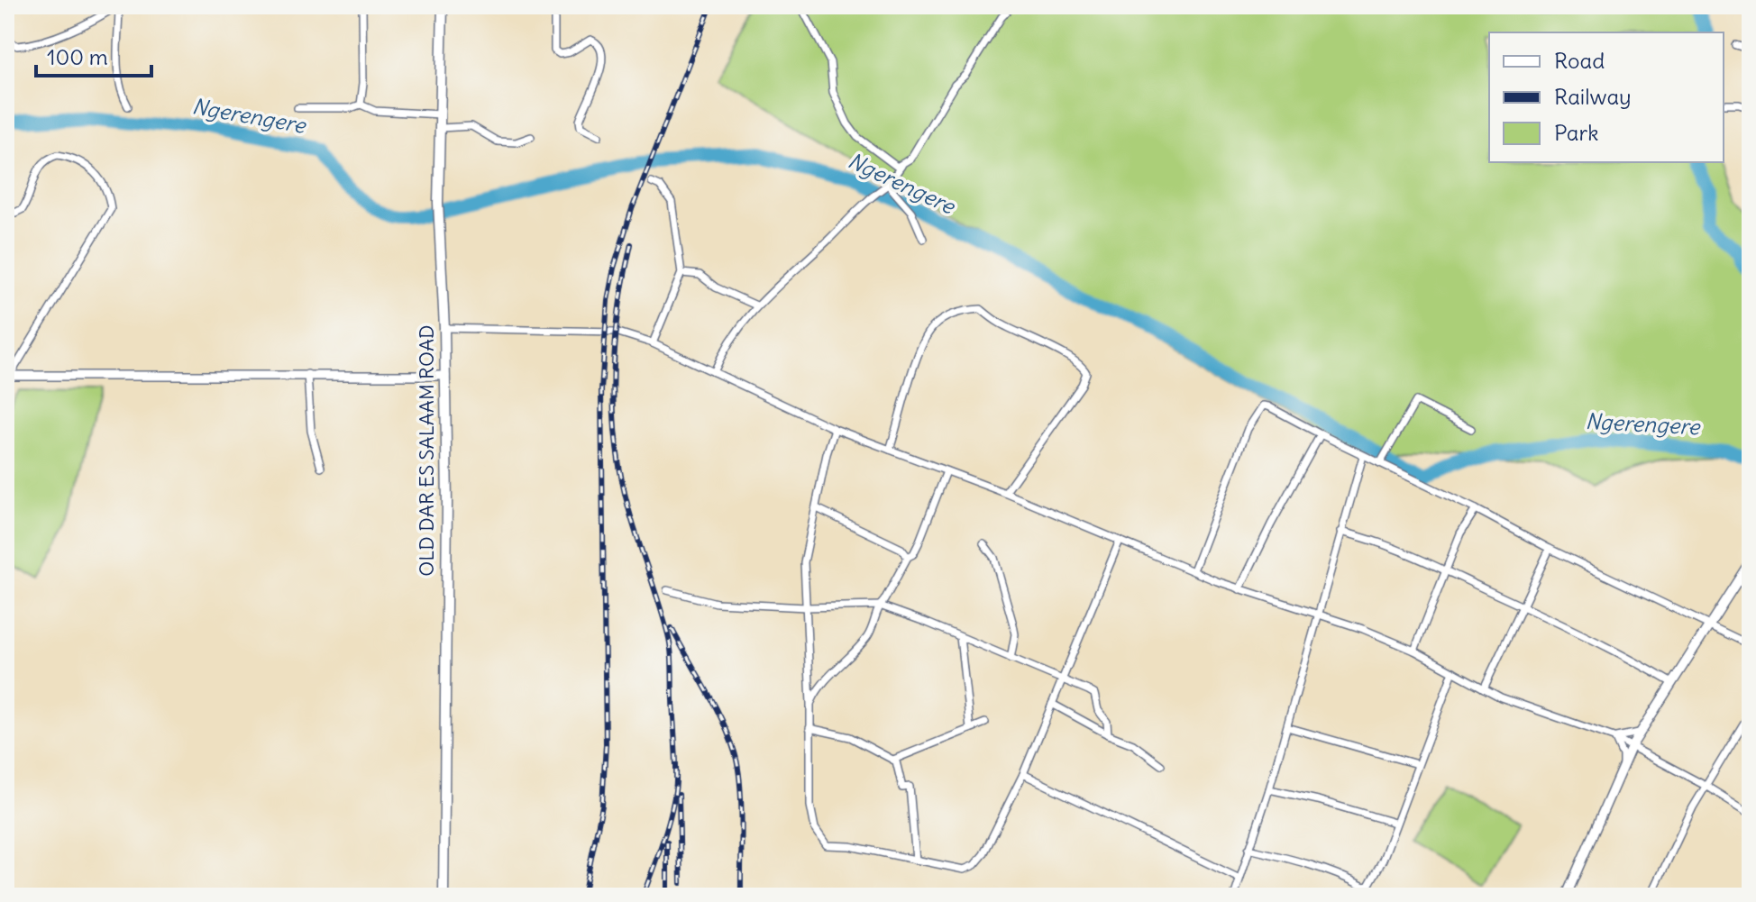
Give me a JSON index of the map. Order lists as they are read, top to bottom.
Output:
{
  "streets": {
    "main road": ["OLD DAR ES SALAAM ROAD"]
  },
  "water": ["Ngerengere"],
  "legend": ["Road", "Railway", "Park"],
  "scale_bar": "100 m"
}
